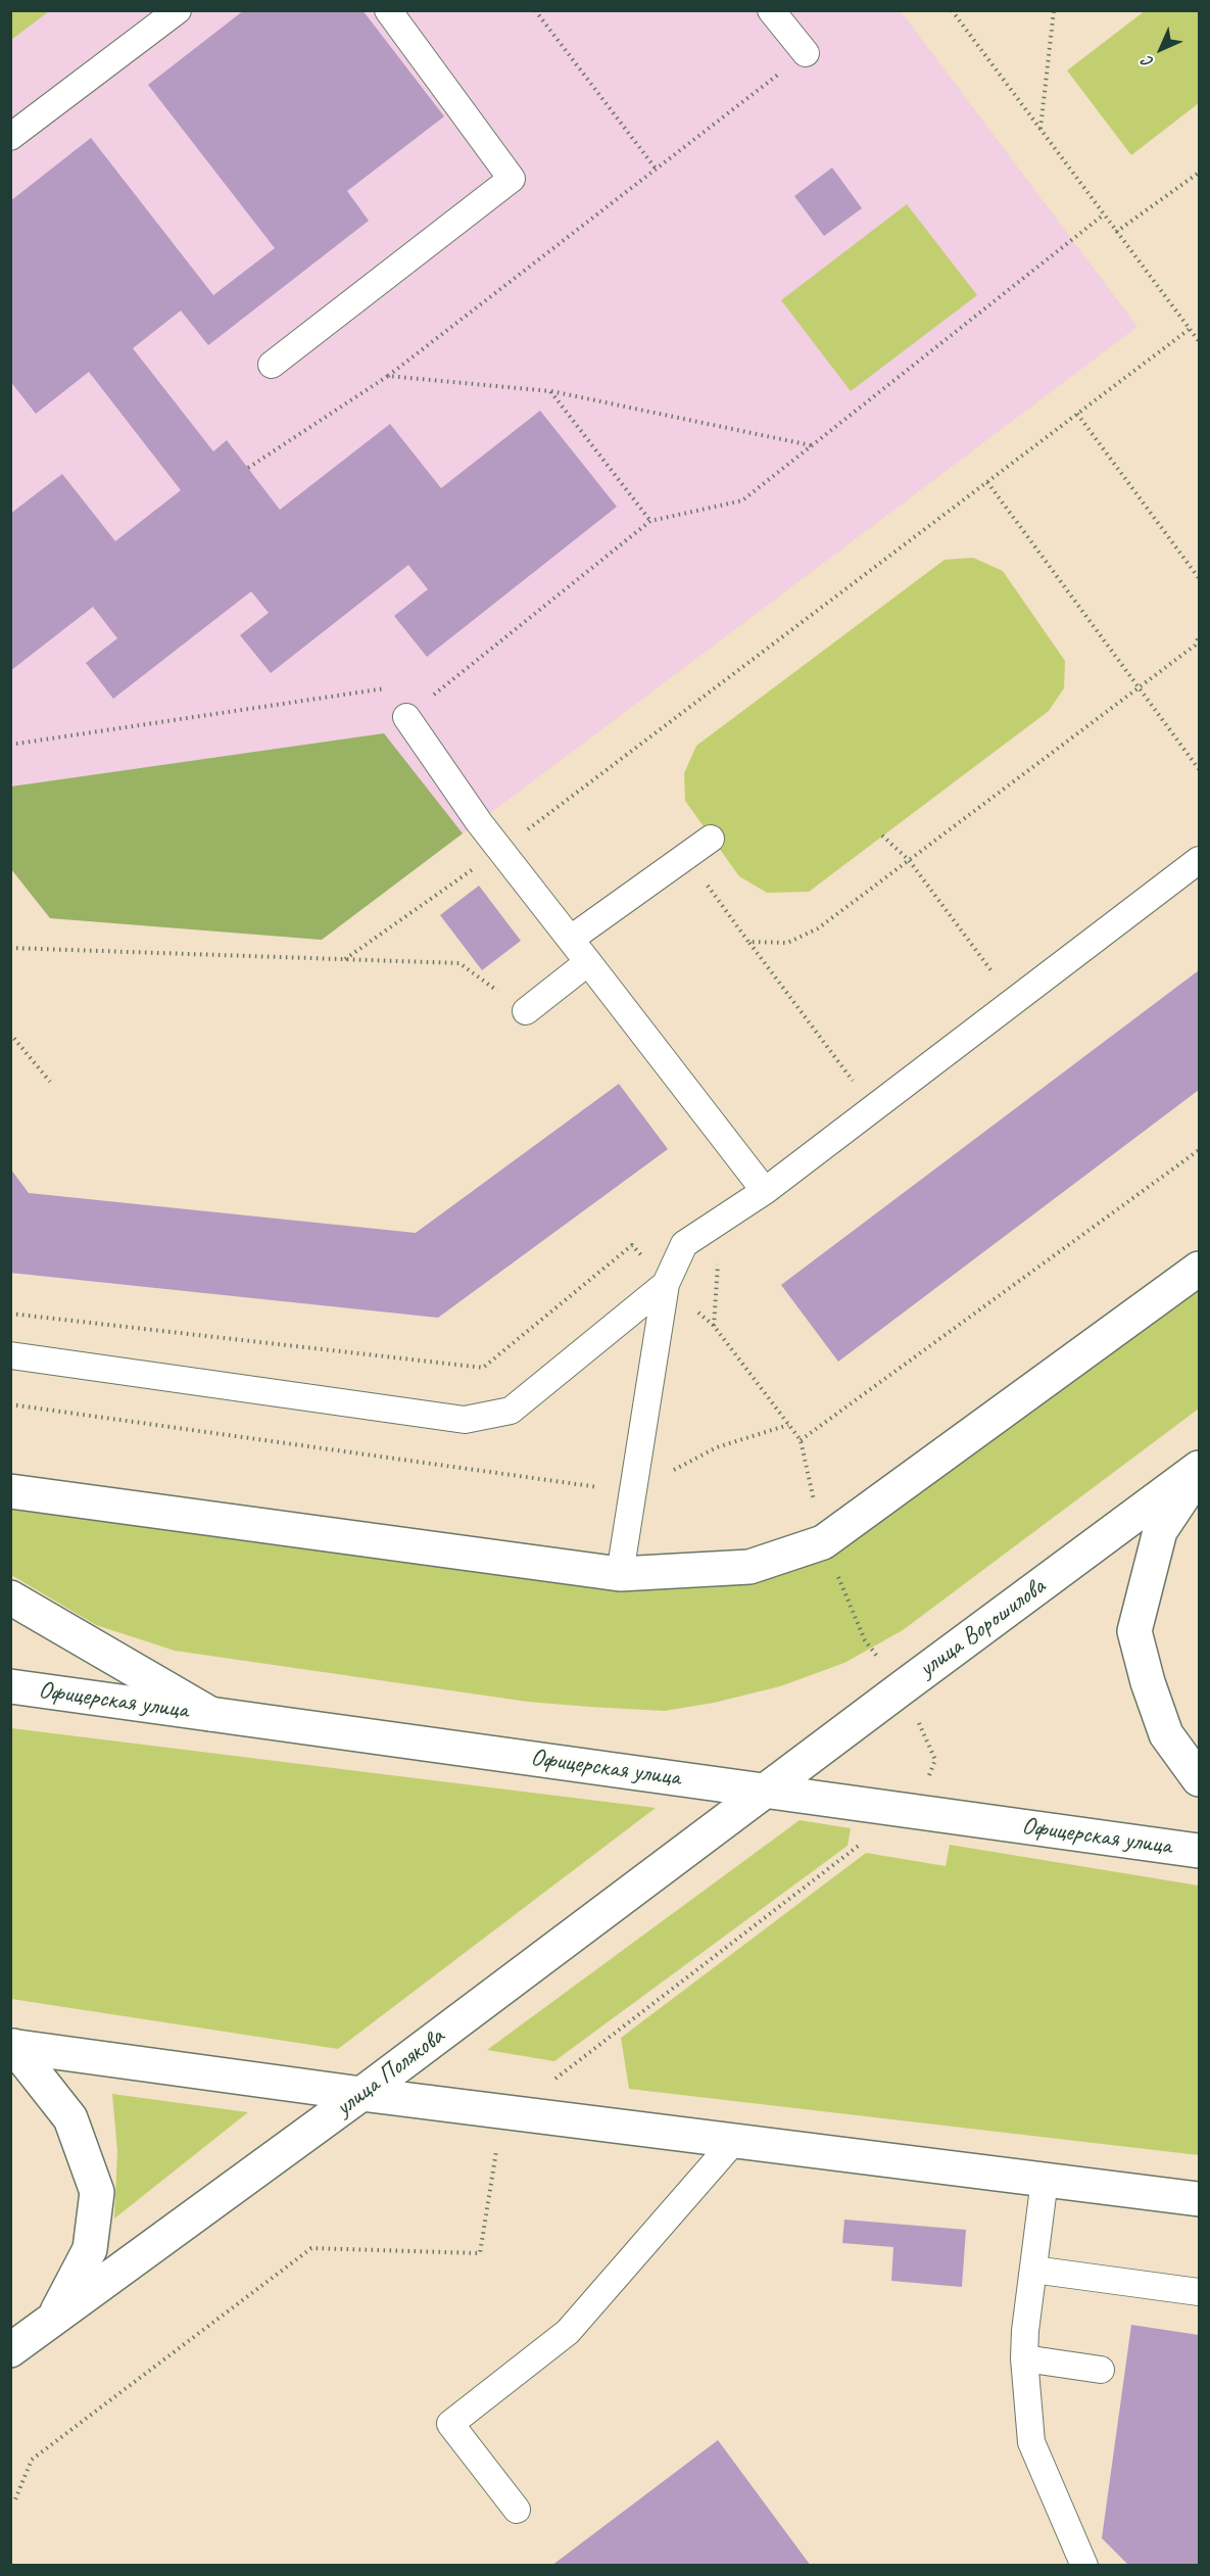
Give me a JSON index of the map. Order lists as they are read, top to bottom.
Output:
{
  "streets": {
    "main road": ["улица Ворошилова", "Офицерская улица", "улица Полякова"]
  },
  "crossings": [
    ["улица Ворошилова", "Офицерская улица"],
    ["улица Ворошилова", "улица Полякова"],
    ["Офицерская улица", "улица Полякова"]
  ],
  "north": "bottom left"
}
